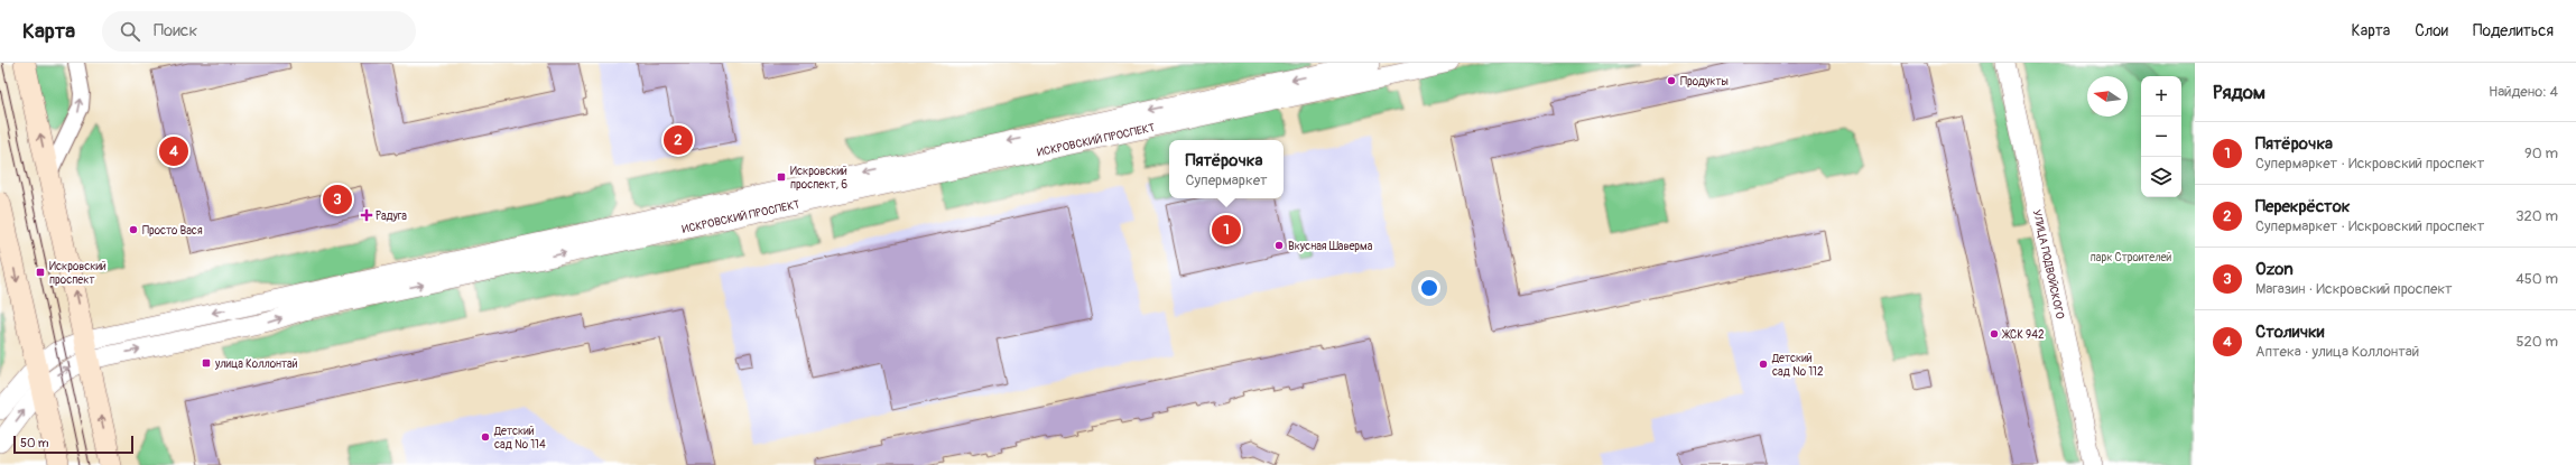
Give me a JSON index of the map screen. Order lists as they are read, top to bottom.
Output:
{
  "streets": {
    "street": ["ИСКРОВСКИЙ ПРОСПЕКТ", "УЛИЦА ПОДВОЙСКОГО"]
  },
  "parks": ["парк Строителей"],
  "places": {
    "other": [
      "Продукты",
      "Просто Вася",
      "Вкусная Шаверма",
      "ЖСК 942",
      "Детский сад № 112",
      "Детский сад № 114"
    ],
    "transit": ["Искровский проспект, 6", "Искровский проспект", "улица Коллонтай"],
    "health": ["Радуга"]
  },
  "scale_bar": "50 m",
  "north": "left",
  "page": {
    "header": "Карта",
    "search": "Поиск",
    "nav": ["Карта", "Слои", "Поделиться"],
    "heading": ["Рядом", "Найдено: 4"],
    "map_buttons": ["+", "−"],
    "list": [
      {
        "mark": "1",
        "name": "Пятёрочка",
        "note": "Супермаркет · Искровский проспект",
        "value": "90 m"
      },
      {
        "mark": "2",
        "name": "Перекрёсток",
        "note": "Супермаркет · Искровский проспект",
        "value": "320 m"
      },
      {
        "mark": "3",
        "name": "Ozon",
        "note": "Магазин · Искровский проспект",
        "value": "450 m"
      },
      {
        "mark": "4",
        "name": "Столички",
        "note": "Аптека · улица Коллонтай",
        "value": "520 m"
      }
    ],
    "pins": [
      "2",
      "4",
      "3",
      "1"
    ],
    "popup": ["Пятёрочка", "Супермаркет"],
    "scale": "50 m"
  }
}
